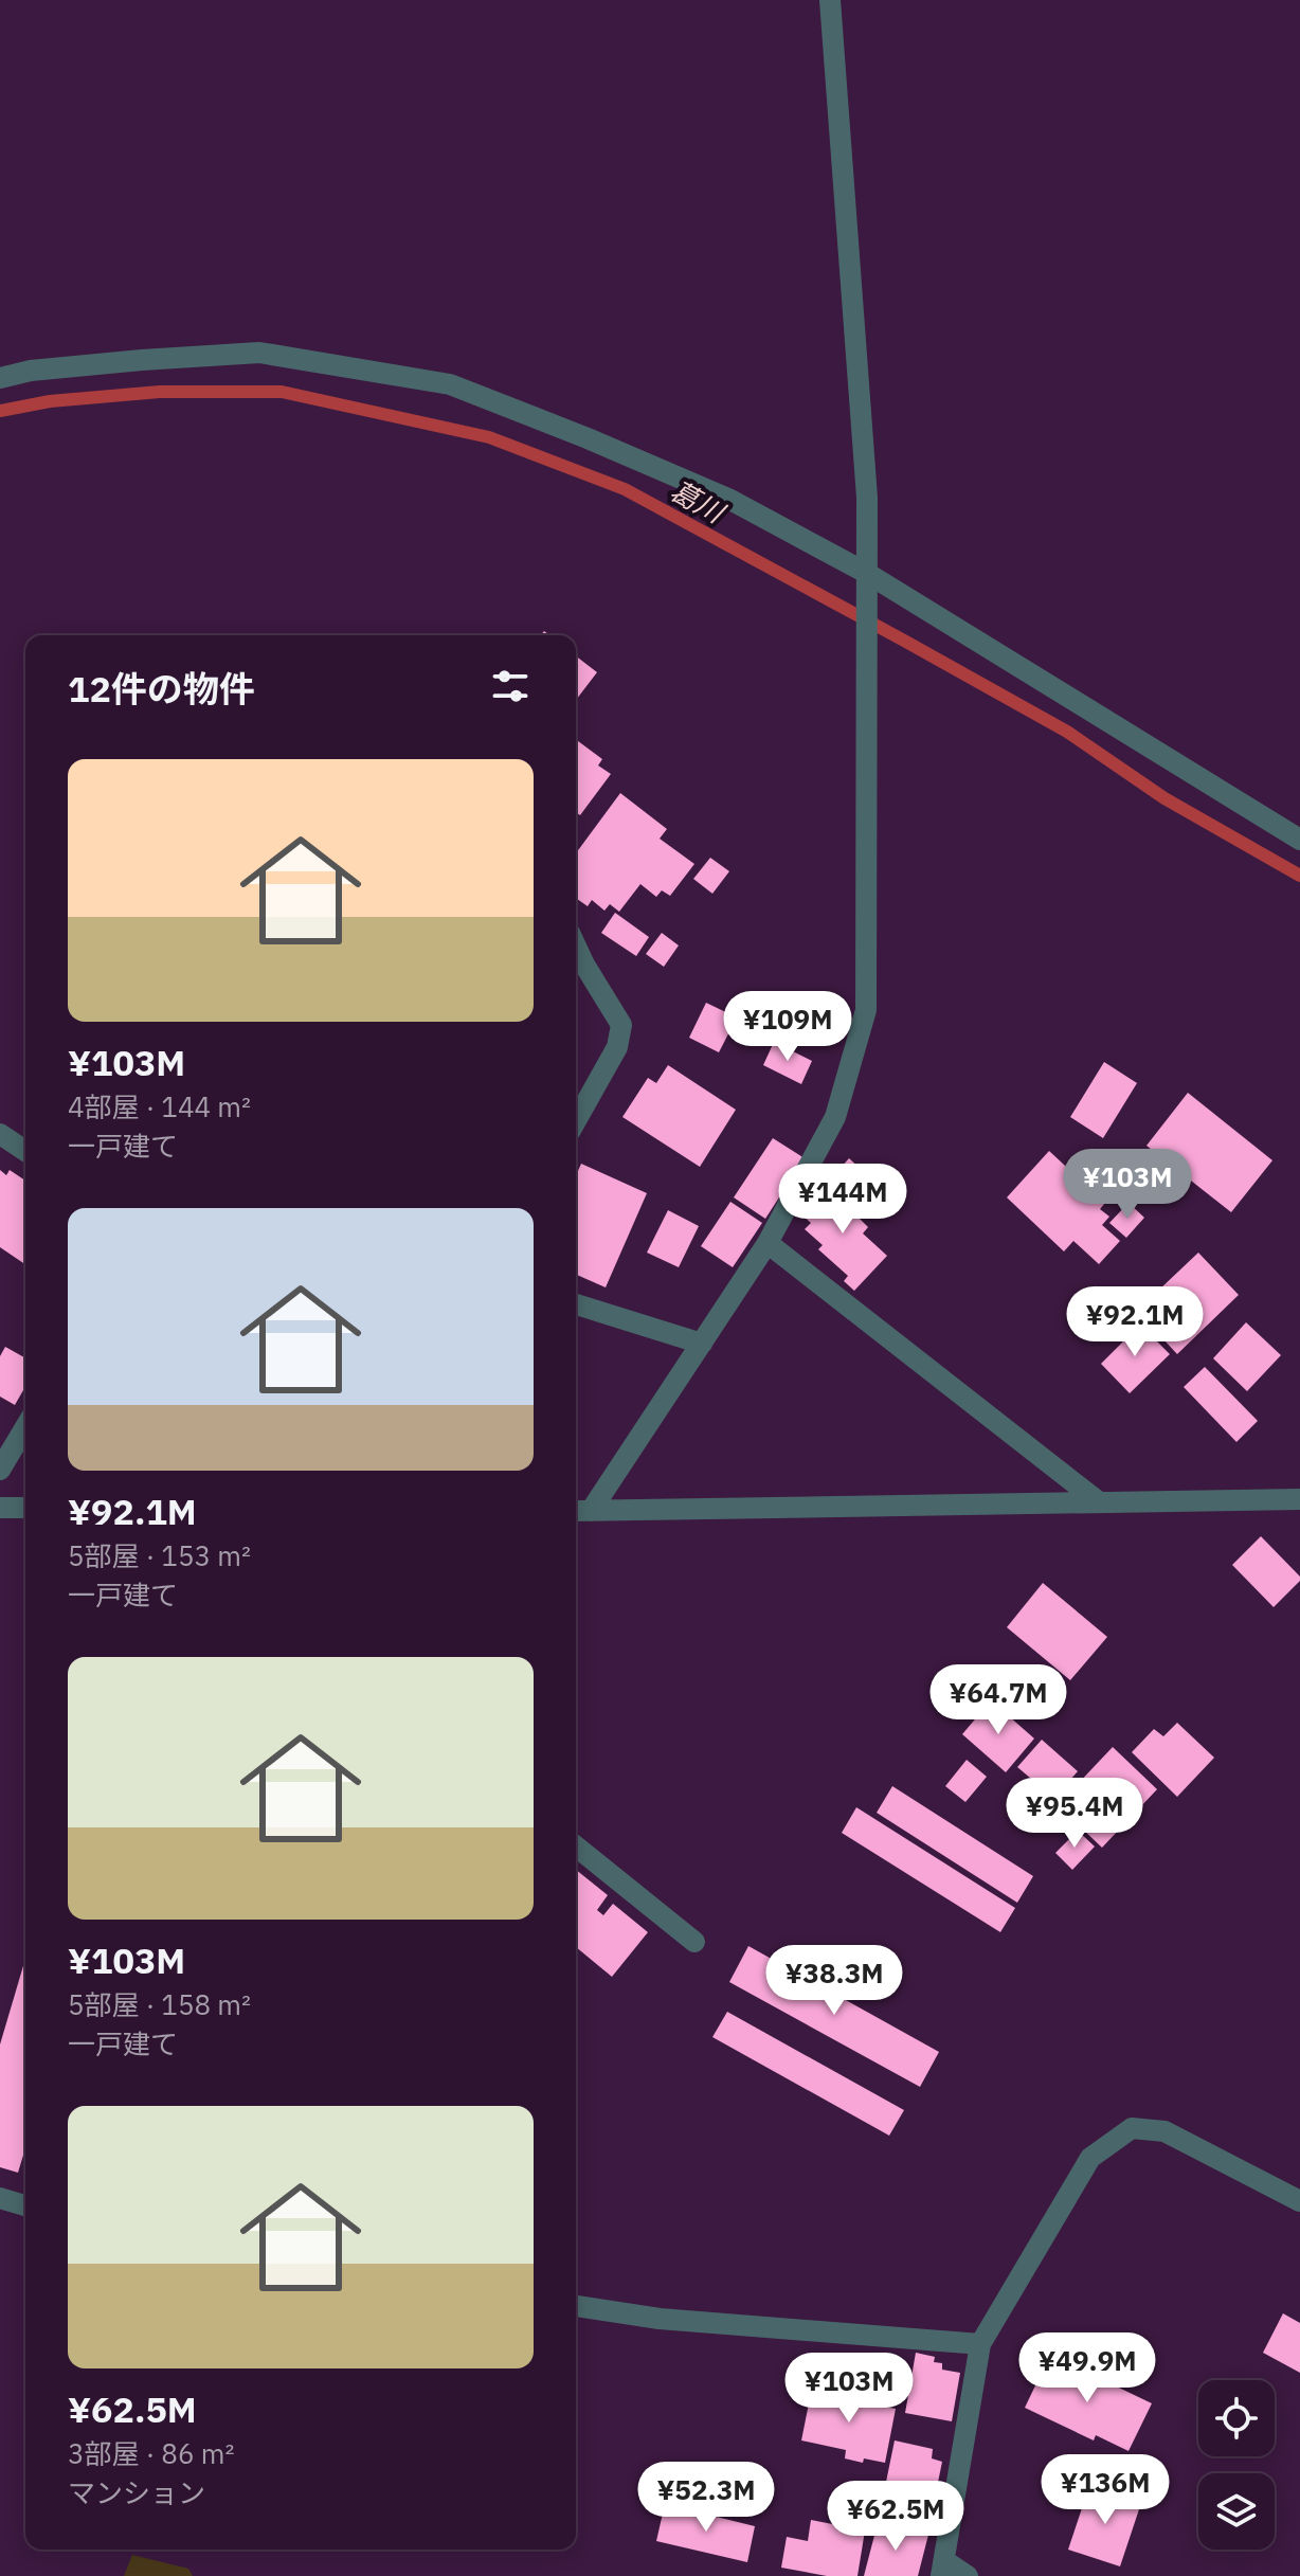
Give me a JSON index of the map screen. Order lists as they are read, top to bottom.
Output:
{
  "water": ["葛川"],
  "page": {
    "heading": "12件の物件",
    "list": [
      {
        "name": "¥103M",
        "note": "4部屋 · 144 m² · 一戸建て"
      },
      {
        "name": "¥92.1M",
        "note": "5部屋 · 153 m² · 一戸建て"
      },
      {
        "name": "¥103M",
        "note": "5部屋 · 158 m² · 一戸建て"
      },
      {
        "name": "¥62.5M",
        "note": "3部屋 · 86 m² · マンション"
      }
    ],
    "price": [
      "¥109M",
      "¥103M",
      "¥144M",
      "¥92.1M",
      "¥64.7M",
      "¥95.4M",
      "¥38.3M",
      "¥49.9M",
      "¥103M",
      "¥136M",
      "¥52.3M",
      "¥62.5M"
    ]
  }
}
